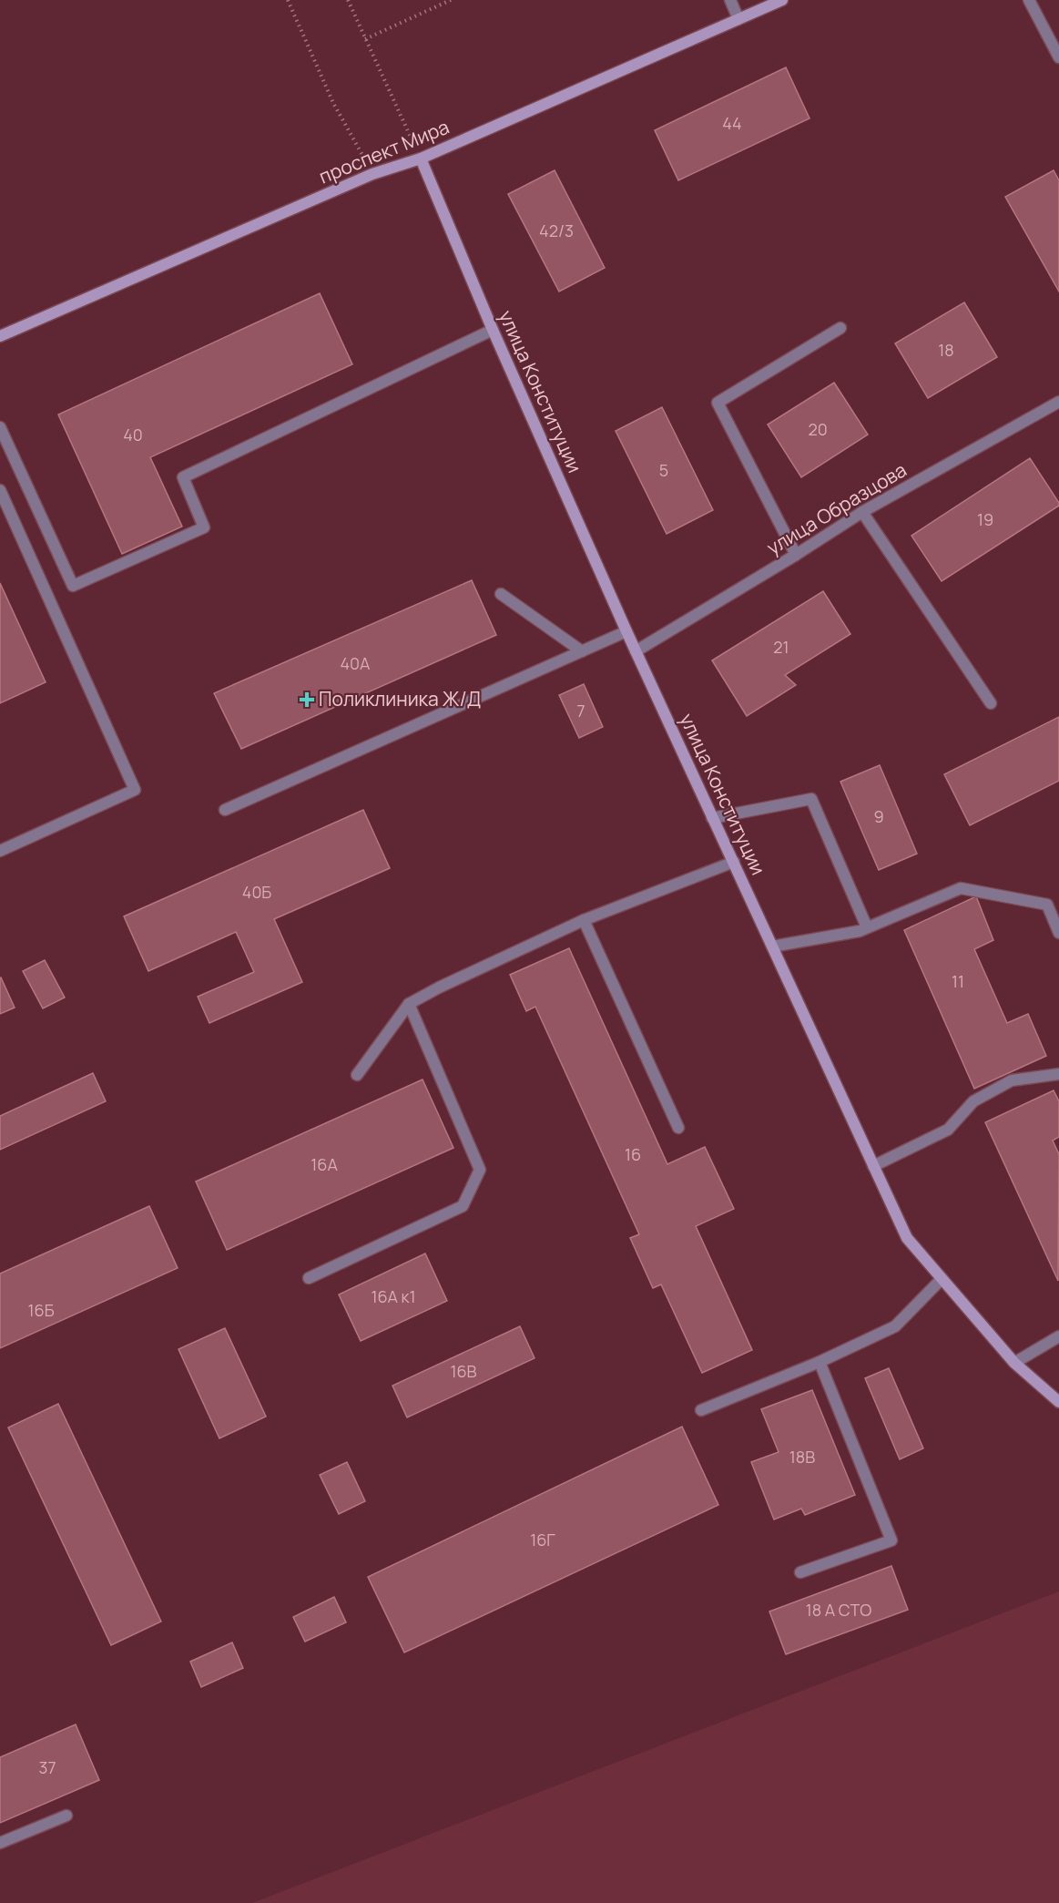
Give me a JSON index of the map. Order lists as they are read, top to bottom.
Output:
{
  "streets": {
    "main road": ["проспект Мира", "улица Конституции"],
    "street": ["улица Образцова"]
  },
  "crossings": [
    ["проспект Мира", "улица Конституции"],
    ["улица Конституции", "улица Образцова"]
  ],
  "places": {
    "health": ["Поликлиника Ж/Д"]
  },
  "house_numbers": [
    "44",
    "42/3",
    "18",
    "20",
    "40",
    "5",
    "19",
    "21",
    "40А",
    "7",
    "9",
    "40Б",
    "11",
    "16",
    "16А",
    "16А к1",
    "16Б",
    "16В",
    "18В",
    "16Г",
    "18 А СТО",
    "37"
  ]
}
